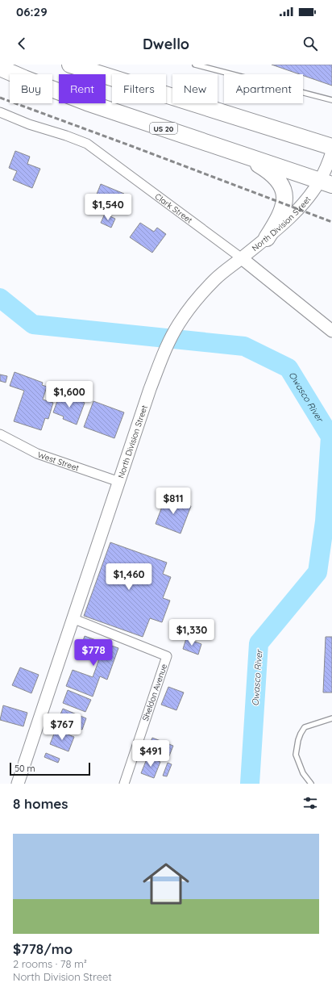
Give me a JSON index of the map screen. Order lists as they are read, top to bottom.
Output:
{
  "streets": {
    "highway": ["US 20"],
    "street": [
      "Clark Street",
      "North Division Street",
      "West Street",
      "Sheldon Avenue"
    ]
  },
  "crossings": [
    ["US 20", "North Division Street"],
    ["Clark Street", "North Division Street"],
    ["North Division Street", "West Street"],
    ["North Division Street", "Sheldon Avenue"]
  ],
  "water": ["Owasco River"],
  "scale_bar": "50 m",
  "page": {
    "status": "06:29",
    "header": "Dwello",
    "chip": [
      "Buy",
      "Rent",
      "Filters",
      "New",
      "Apartment"
    ],
    "price": [
      "$1,540",
      "$1,600",
      "$811",
      "$1,460",
      "$1,330",
      "$778",
      "$767",
      "$491"
    ],
    "scale": "50 m",
    "heading": "8 homes",
    "list": [
      {
        "name": "$778/mo",
        "note": "2 rooms · 78 m² · North Division Street"
      }
    ]
  }
}
